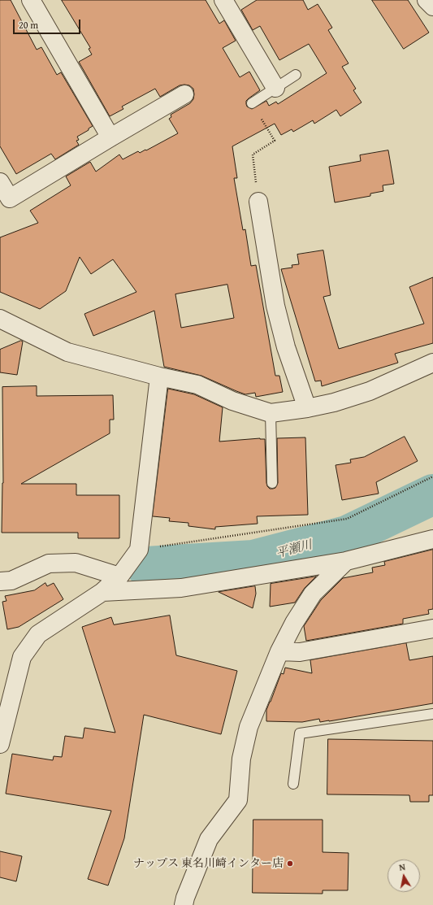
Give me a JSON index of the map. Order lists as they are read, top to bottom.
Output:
{
  "water": ["平瀬川"],
  "places": ["ナップス 東名川崎インター店"],
  "scale_bar": "20 m",
  "north": "top"
}
